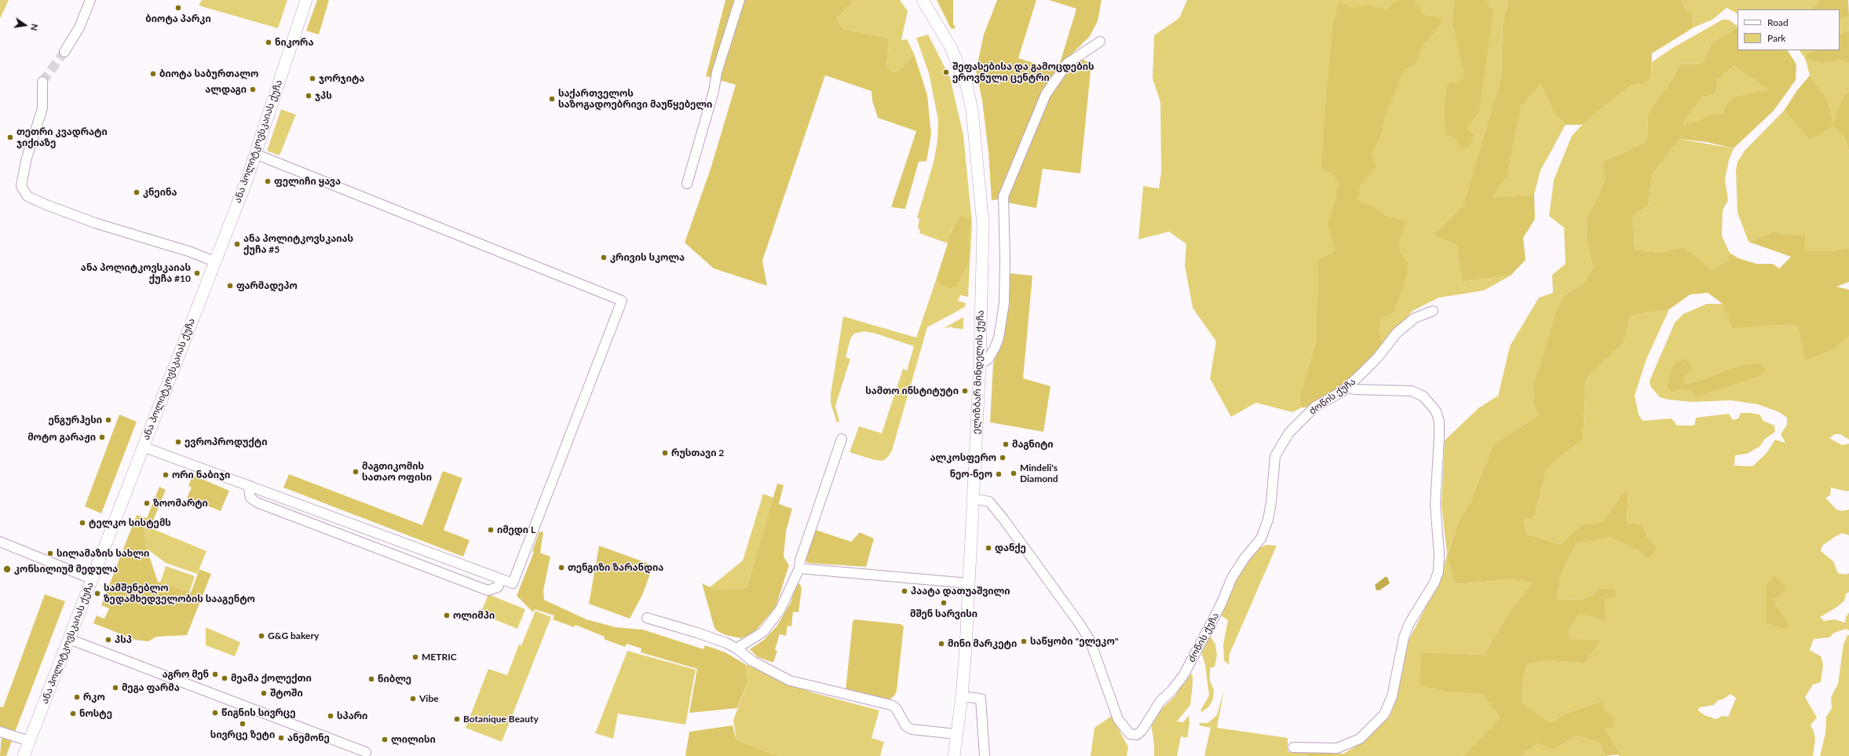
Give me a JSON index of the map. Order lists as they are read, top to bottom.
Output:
{
  "streets": {
    "street": ["ანა პოლიტკოვსკაიას ქუჩა", "ელიზბარ მინდელის ქუჩა", "ძოწის ქუჩა"]
  },
  "crossings": [
    ["ელიზბარ მინდელის ქუჩა", "ძოწის ქუჩა"]
  ],
  "places": [
    "ბიოტა პარკი",
    "ნიკორა",
    "შეფასებისა და გამოცდების ეროვნული ცენტრი",
    "ბიოტა საბურთალო",
    "ჯორჯიტა",
    "ალდაგი",
    "ჯპს",
    "საქართველოს საზოგადოებრივი მაუწყებელი",
    "თეთრი კვადრატი ჯიქიაზე",
    "ფელიჩი ყავა",
    "კნეინა",
    "ანა პოლიტკოვსკაიას ქუჩა #5",
    "კრივის სკოლა",
    "ანა პოლიტკოვსკაიას ქუჩა #10",
    "ფარმადეპო",
    "სამთო ინსტიტუტი",
    "ენგურჰესი",
    "მოტო გარაჟი",
    "ევროპროდუქტი",
    "მაგნიტი",
    "რუსთავი 2",
    "ალკოსფერო",
    "მაგთიკომის სათაო ოფისი",
    "Mindeli's Diamond",
    "ნეო-ნეო",
    "ორი ნაბიჯი",
    "ზოომარტი",
    "ტელკო სისტემს",
    "იმედი L",
    "დანქე",
    "სილამაზის სახლი",
    "თენგიზი ზარანდია",
    "კონსილიუმ მედულა",
    "პაატა დათუაშვილი",
    "სამშენებლო ზედამხედველობის სააგენტო",
    "მშენ სარვისი",
    "ოლიმპი",
    "G&G bakery",
    "პსპ",
    "საწყობი \"ელეკო\"",
    "მინი მარკეტი",
    "METRIC",
    "აგრო მენ",
    "მეამა ქოლექთი",
    "ნიბლე",
    "მეგა ფარმა",
    "შტოში",
    "რკო",
    "Vibe",
    "წიგნის სივრცე",
    "ნოსტე",
    "სპარი",
    "Botanique Beauty",
    "სივრცე ზეტი",
    "ანემონე",
    "ლილისი"
  ],
  "legend": ["Road", "Park"],
  "north": "right"
}
